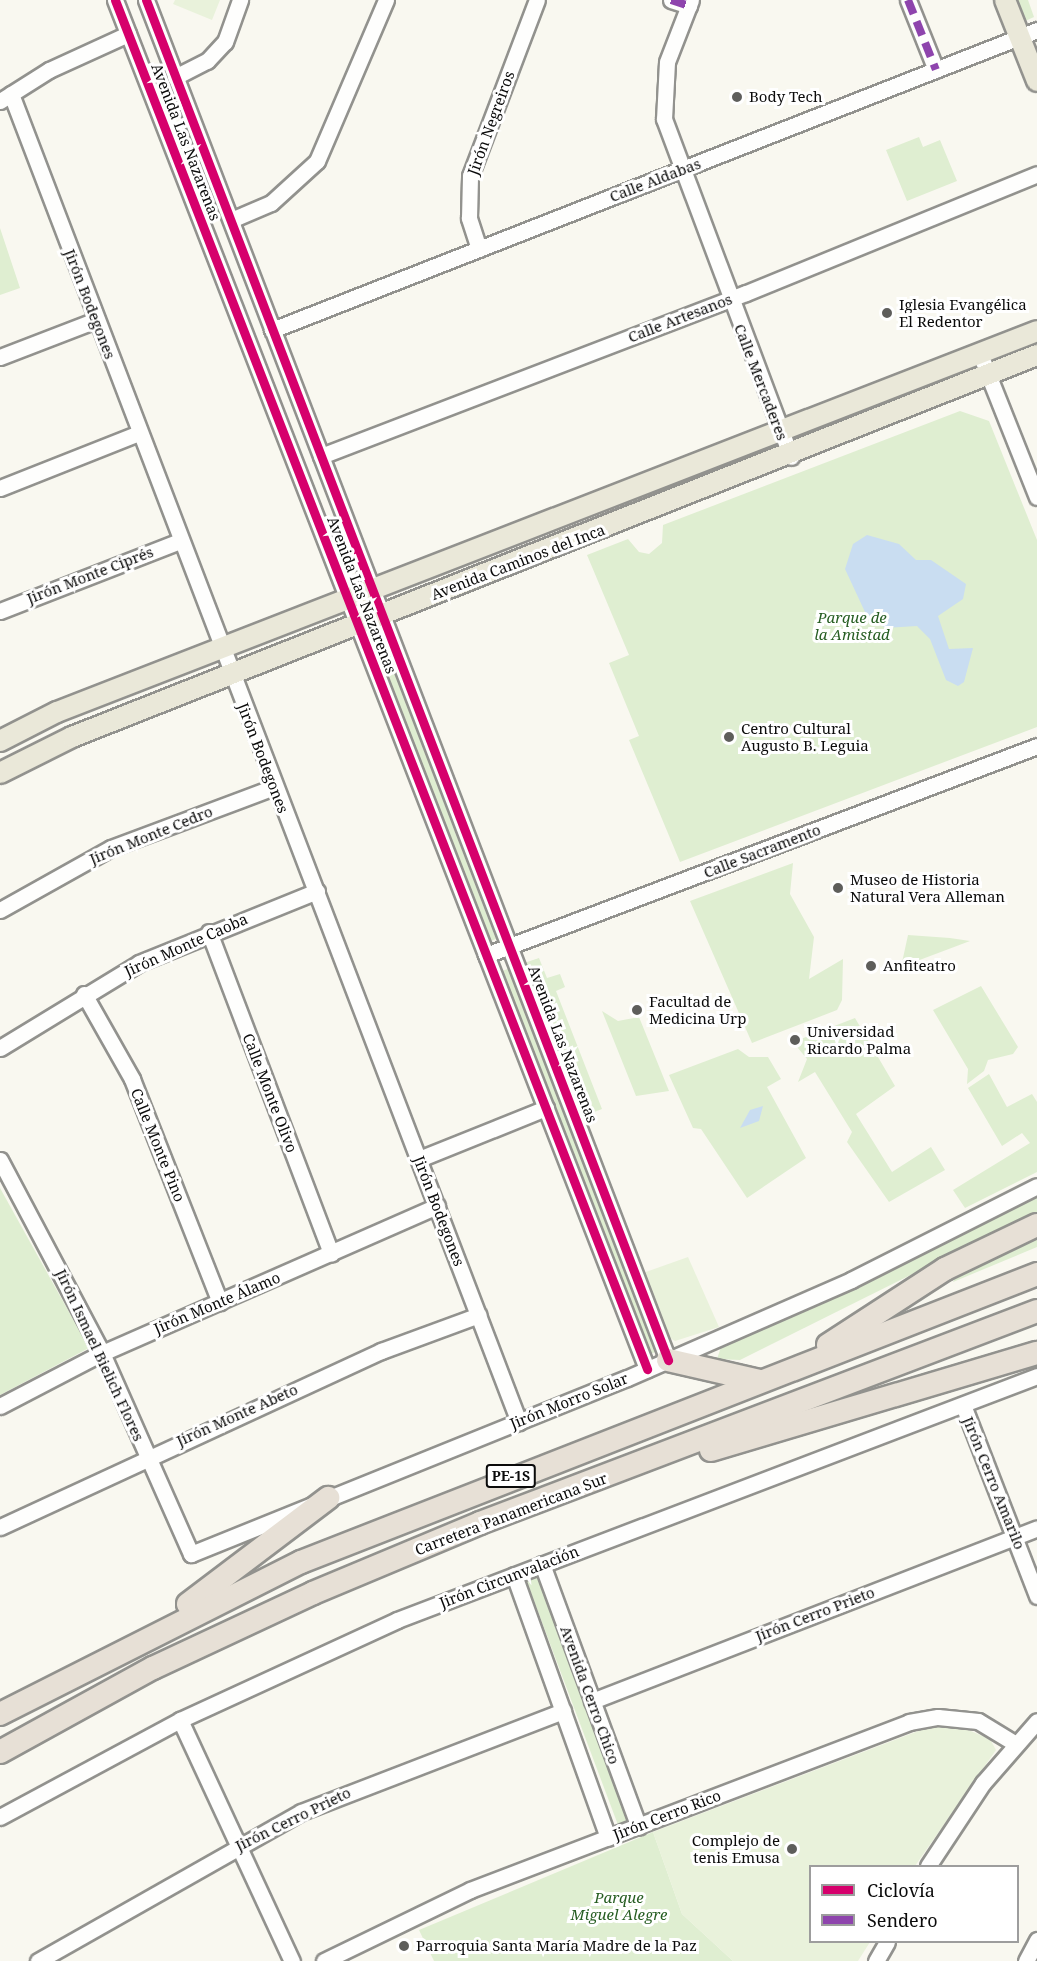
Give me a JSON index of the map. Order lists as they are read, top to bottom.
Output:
{
  "streets": {
    "highway": ["PE-1S", "Carretera Panamericana Sur"],
    "main road": ["Avenida Caminos del Inca"],
    "street": [
      "Jirón Negreiros",
      "Avenida Las Nazarenas",
      "Calle Aldabas",
      "Jirón Bodegones",
      "Calle Artesanos",
      "Calle Mercaderes",
      "Jirón Monte Ciprés",
      "Jirón Monte Cedro",
      "Calle Sacramento",
      "Jirón Monte Caoba",
      "Calle Monte Olivo",
      "Calle Monte Pino",
      "Jirón Monte Álamo",
      "Jirón Ismael Bielich Flores",
      "Jirón Morro Solar",
      "Jirón Monte Abeto",
      "Jirón Cerro Amarilo",
      "Jirón Circunvalación",
      "Jirón Cerro Prieto",
      "Avenida Cerro Chico",
      "Jirón Cerro Rico"
    ]
  },
  "crossings": [
    ["Jirón Negreiros", "Calle Aldabas"],
    ["Avenida Las Nazarenas", "Calle Aldabas"],
    ["Avenida Las Nazarenas", "Calle Artesanos"],
    ["Avenida Las Nazarenas", "Avenida Caminos del Inca"],
    ["Avenida Las Nazarenas", "Calle Sacramento"],
    ["Avenida Las Nazarenas", "Jirón Morro Solar"],
    ["Calle Aldabas", "Calle Mercaderes"],
    ["Jirón Bodegones", "Avenida Caminos del Inca"],
    ["Jirón Bodegones", "Jirón Monte Ciprés"],
    ["Jirón Bodegones", "Jirón Monte Cedro"],
    ["Jirón Bodegones", "Jirón Monte Caoba"],
    ["Jirón Bodegones", "Jirón Monte Álamo"],
    ["Jirón Bodegones", "Jirón Morro Solar"],
    ["Jirón Bodegones", "Jirón Monte Abeto"],
    ["Calle Artesanos", "Calle Mercaderes"],
    ["Calle Mercaderes", "Avenida Caminos del Inca"],
    ["Jirón Monte Caoba", "Calle Monte Olivo"],
    ["Jirón Monte Caoba", "Calle Monte Pino"],
    ["Calle Monte Olivo", "Jirón Monte Álamo"],
    ["Calle Monte Pino", "Jirón Monte Álamo"],
    ["Jirón Monte Álamo", "Jirón Ismael Bielich Flores"],
    ["Jirón Ismael Bielich Flores", "Jirón Morro Solar"],
    ["Jirón Ismael Bielich Flores", "Jirón Monte Abeto"],
    ["Jirón Cerro Amarilo", "Jirón Circunvalación"],
    ["Jirón Cerro Amarilo", "Jirón Cerro Prieto"],
    ["Jirón Circunvalación", "Avenida Cerro Chico"],
    ["Jirón Cerro Prieto", "Avenida Cerro Chico"],
    ["Avenida Cerro Chico", "Jirón Cerro Rico"]
  ],
  "parks": ["Parque de la Amistad", "Parque Miguel Alegre"],
  "places": [
    "Body Tech",
    "Iglesia Evangélica El Redentor",
    "Centro Cultural Augusto B. Leguia",
    "Museo de Historia Natural Vera Alleman",
    "Anfiteatro",
    "Facultad de Medicina Urp",
    "Universidad Ricardo Palma",
    "Complejo de tenis Emusa",
    "Parroquia Santa María Madre de la Paz"
  ],
  "legend": ["Ciclovía", "Sendero"]
}
